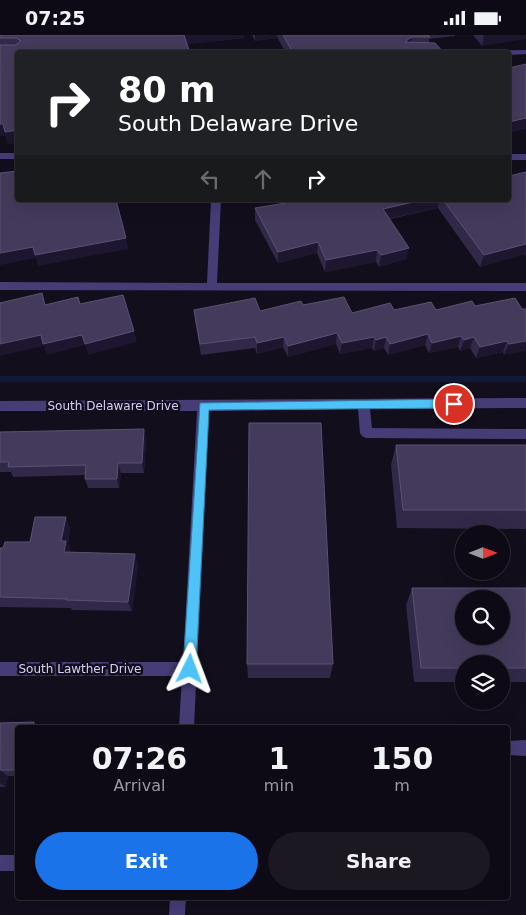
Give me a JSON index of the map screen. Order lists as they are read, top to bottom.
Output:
{
  "streets": {
    "street": ["South Delaware Drive", "South Lawther Drive"]
  },
  "north": "right",
  "page": {
    "status": "07:25",
    "turn": ["80 m", "South Delaware Drive"],
    "eta": [
      "07:26",
      "Arrival",
      "1",
      "min",
      "150",
      "m"
    ],
    "buttons": ["Exit", "Share"]
  }
}
